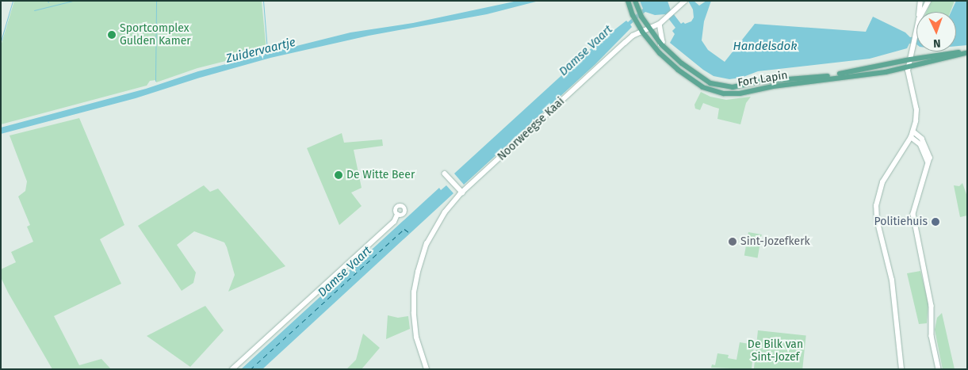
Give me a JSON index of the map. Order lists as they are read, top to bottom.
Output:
{
  "streets": {
    "main road": ["Fort Lapin", "Noorweegse Kaai"]
  },
  "crossings": [
    ["Fort Lapin", "Noorweegse Kaai"]
  ],
  "water": ["Handelsdok", "Zuidervaartje", "Damse Vaart"],
  "parks": ["De Bilk van Sint-Jozef"],
  "places": [
    "Sportcomplex Gulden Kamer",
    "De Witte Beer",
    "Politiehuis",
    "Sint-Jozefkerk"
  ],
  "north": "bottom"
}
